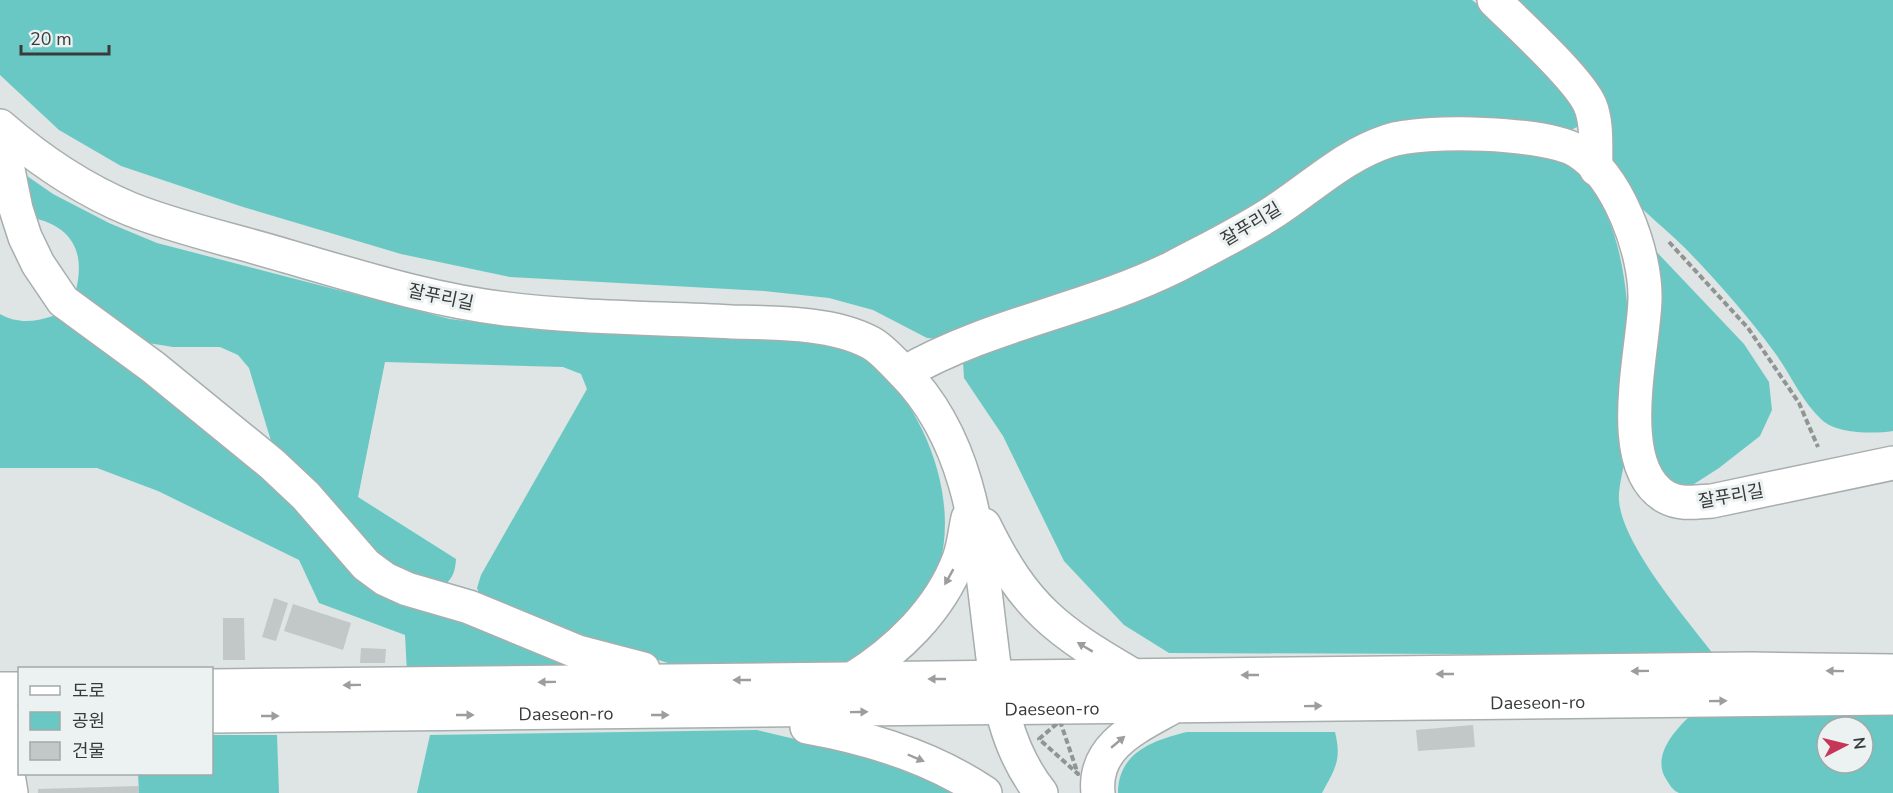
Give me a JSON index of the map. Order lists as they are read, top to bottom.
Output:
{
  "streets": {
    "street": ["잘푸리길", "Daeseon-ro"]
  },
  "crossings": [
    ["잘푸리길", "Daeseon-ro"]
  ],
  "legend": ["도로", "공원", "건물"],
  "scale_bar": "20 m",
  "north": "right"
}
